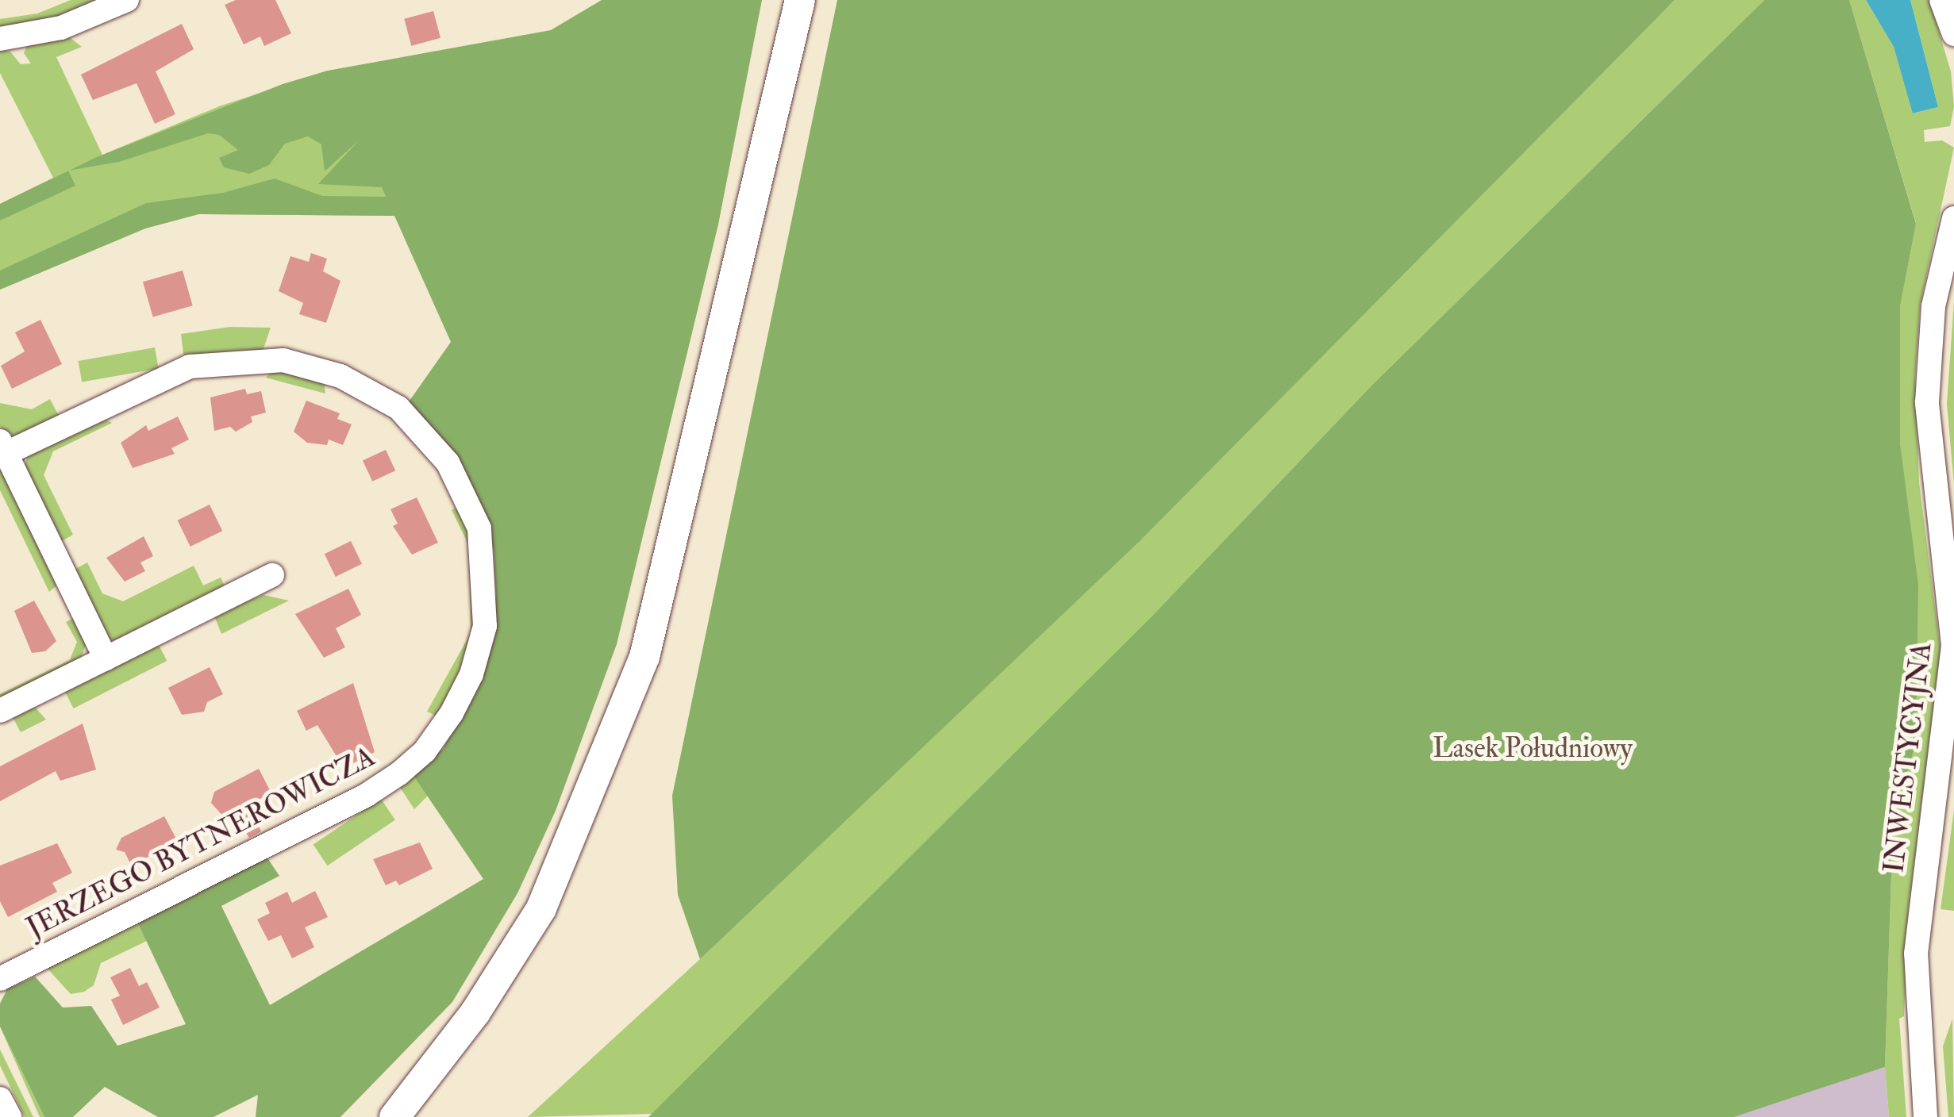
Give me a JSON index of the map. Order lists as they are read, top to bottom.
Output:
{
  "streets": {
    "street": ["INWESTYCYJNA", "JERZEGO BYTNEROWICZA"]
  },
  "parks": ["Lasek Południowy"]
}
